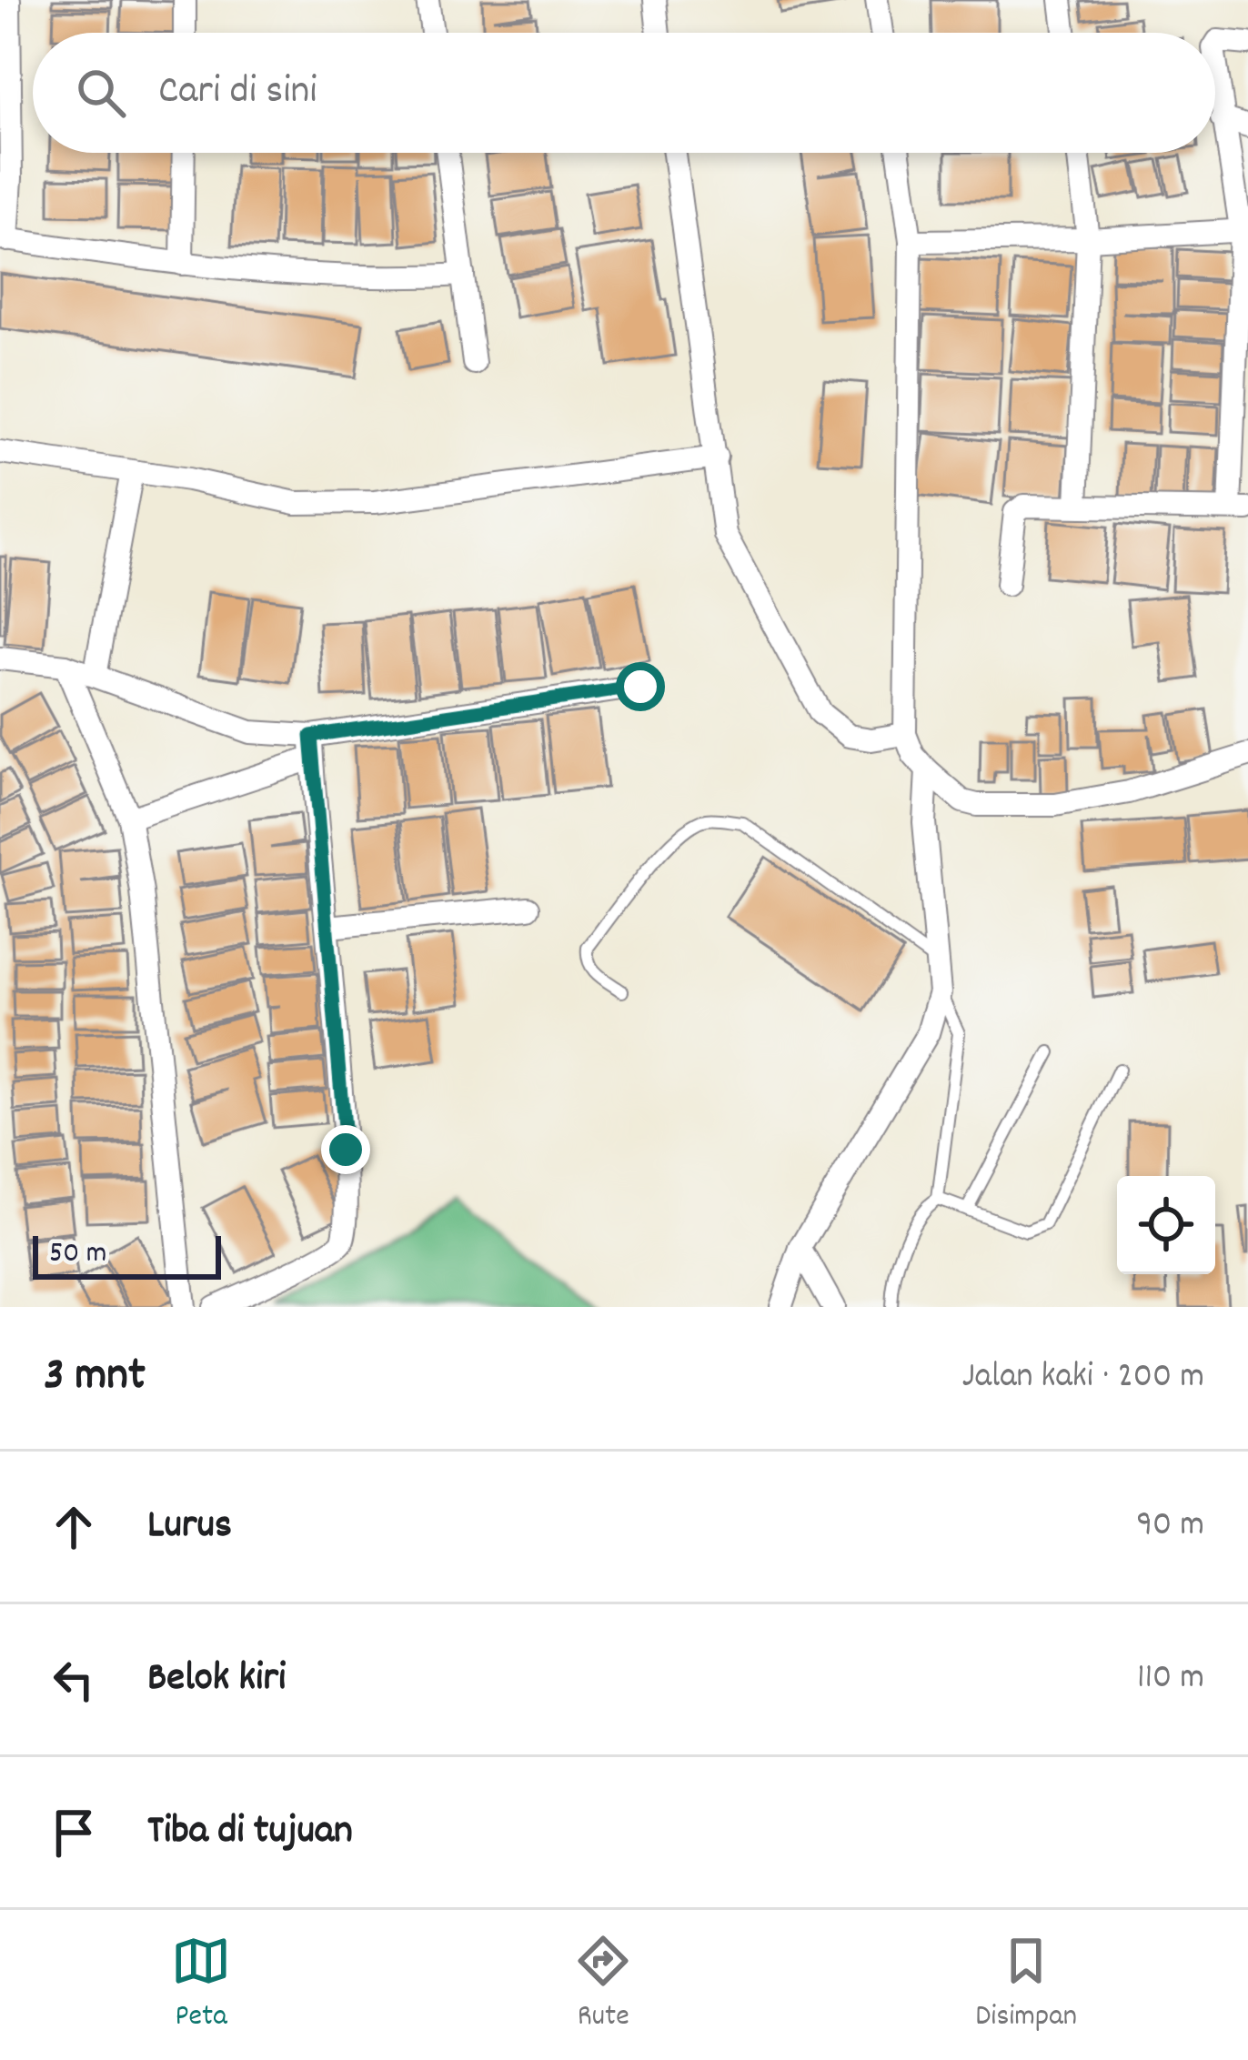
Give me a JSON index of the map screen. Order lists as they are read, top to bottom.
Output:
{
  "scale_bar": "50 m",
  "page": {
    "search": "Cari di sini",
    "scale": "50 m",
    "heading": ["3 mnt", "Jalan kaki · 200 m"],
    "list": [
      ["Lurus", "90 m"],
      ["Belok kiri", "110 m"],
      "Tiba di tujuan"
    ],
    "nav": ["Peta", "Rute", "Disimpan"]
  }
}
